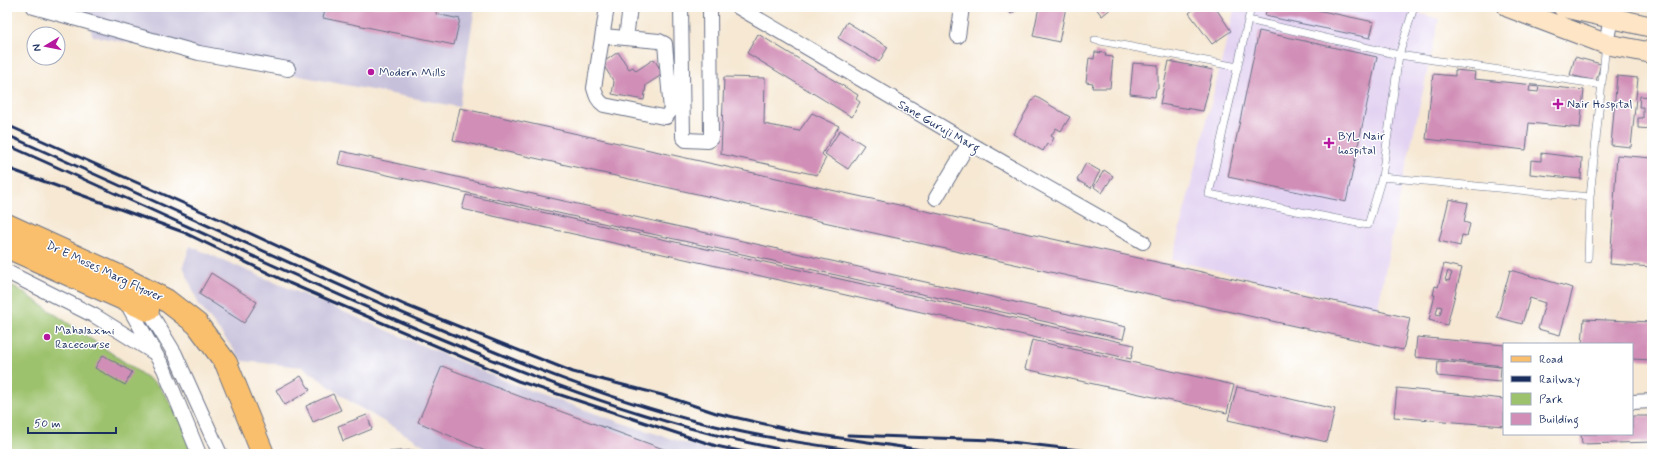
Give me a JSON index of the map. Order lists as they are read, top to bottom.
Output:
{
  "streets": {
    "main road": ["Dr E Moses Marg Flyover"],
    "street": ["Sane Guruji Marg"]
  },
  "places": {
    "other": ["Modern Mills", "Mahalaxmi Racecourse"],
    "health": ["Nair Hospital", "BYL Nair hospital"]
  },
  "legend": [
    "Road",
    "Railway",
    "Park",
    "Building"
  ],
  "scale_bar": "50 m",
  "north": "left"
}
